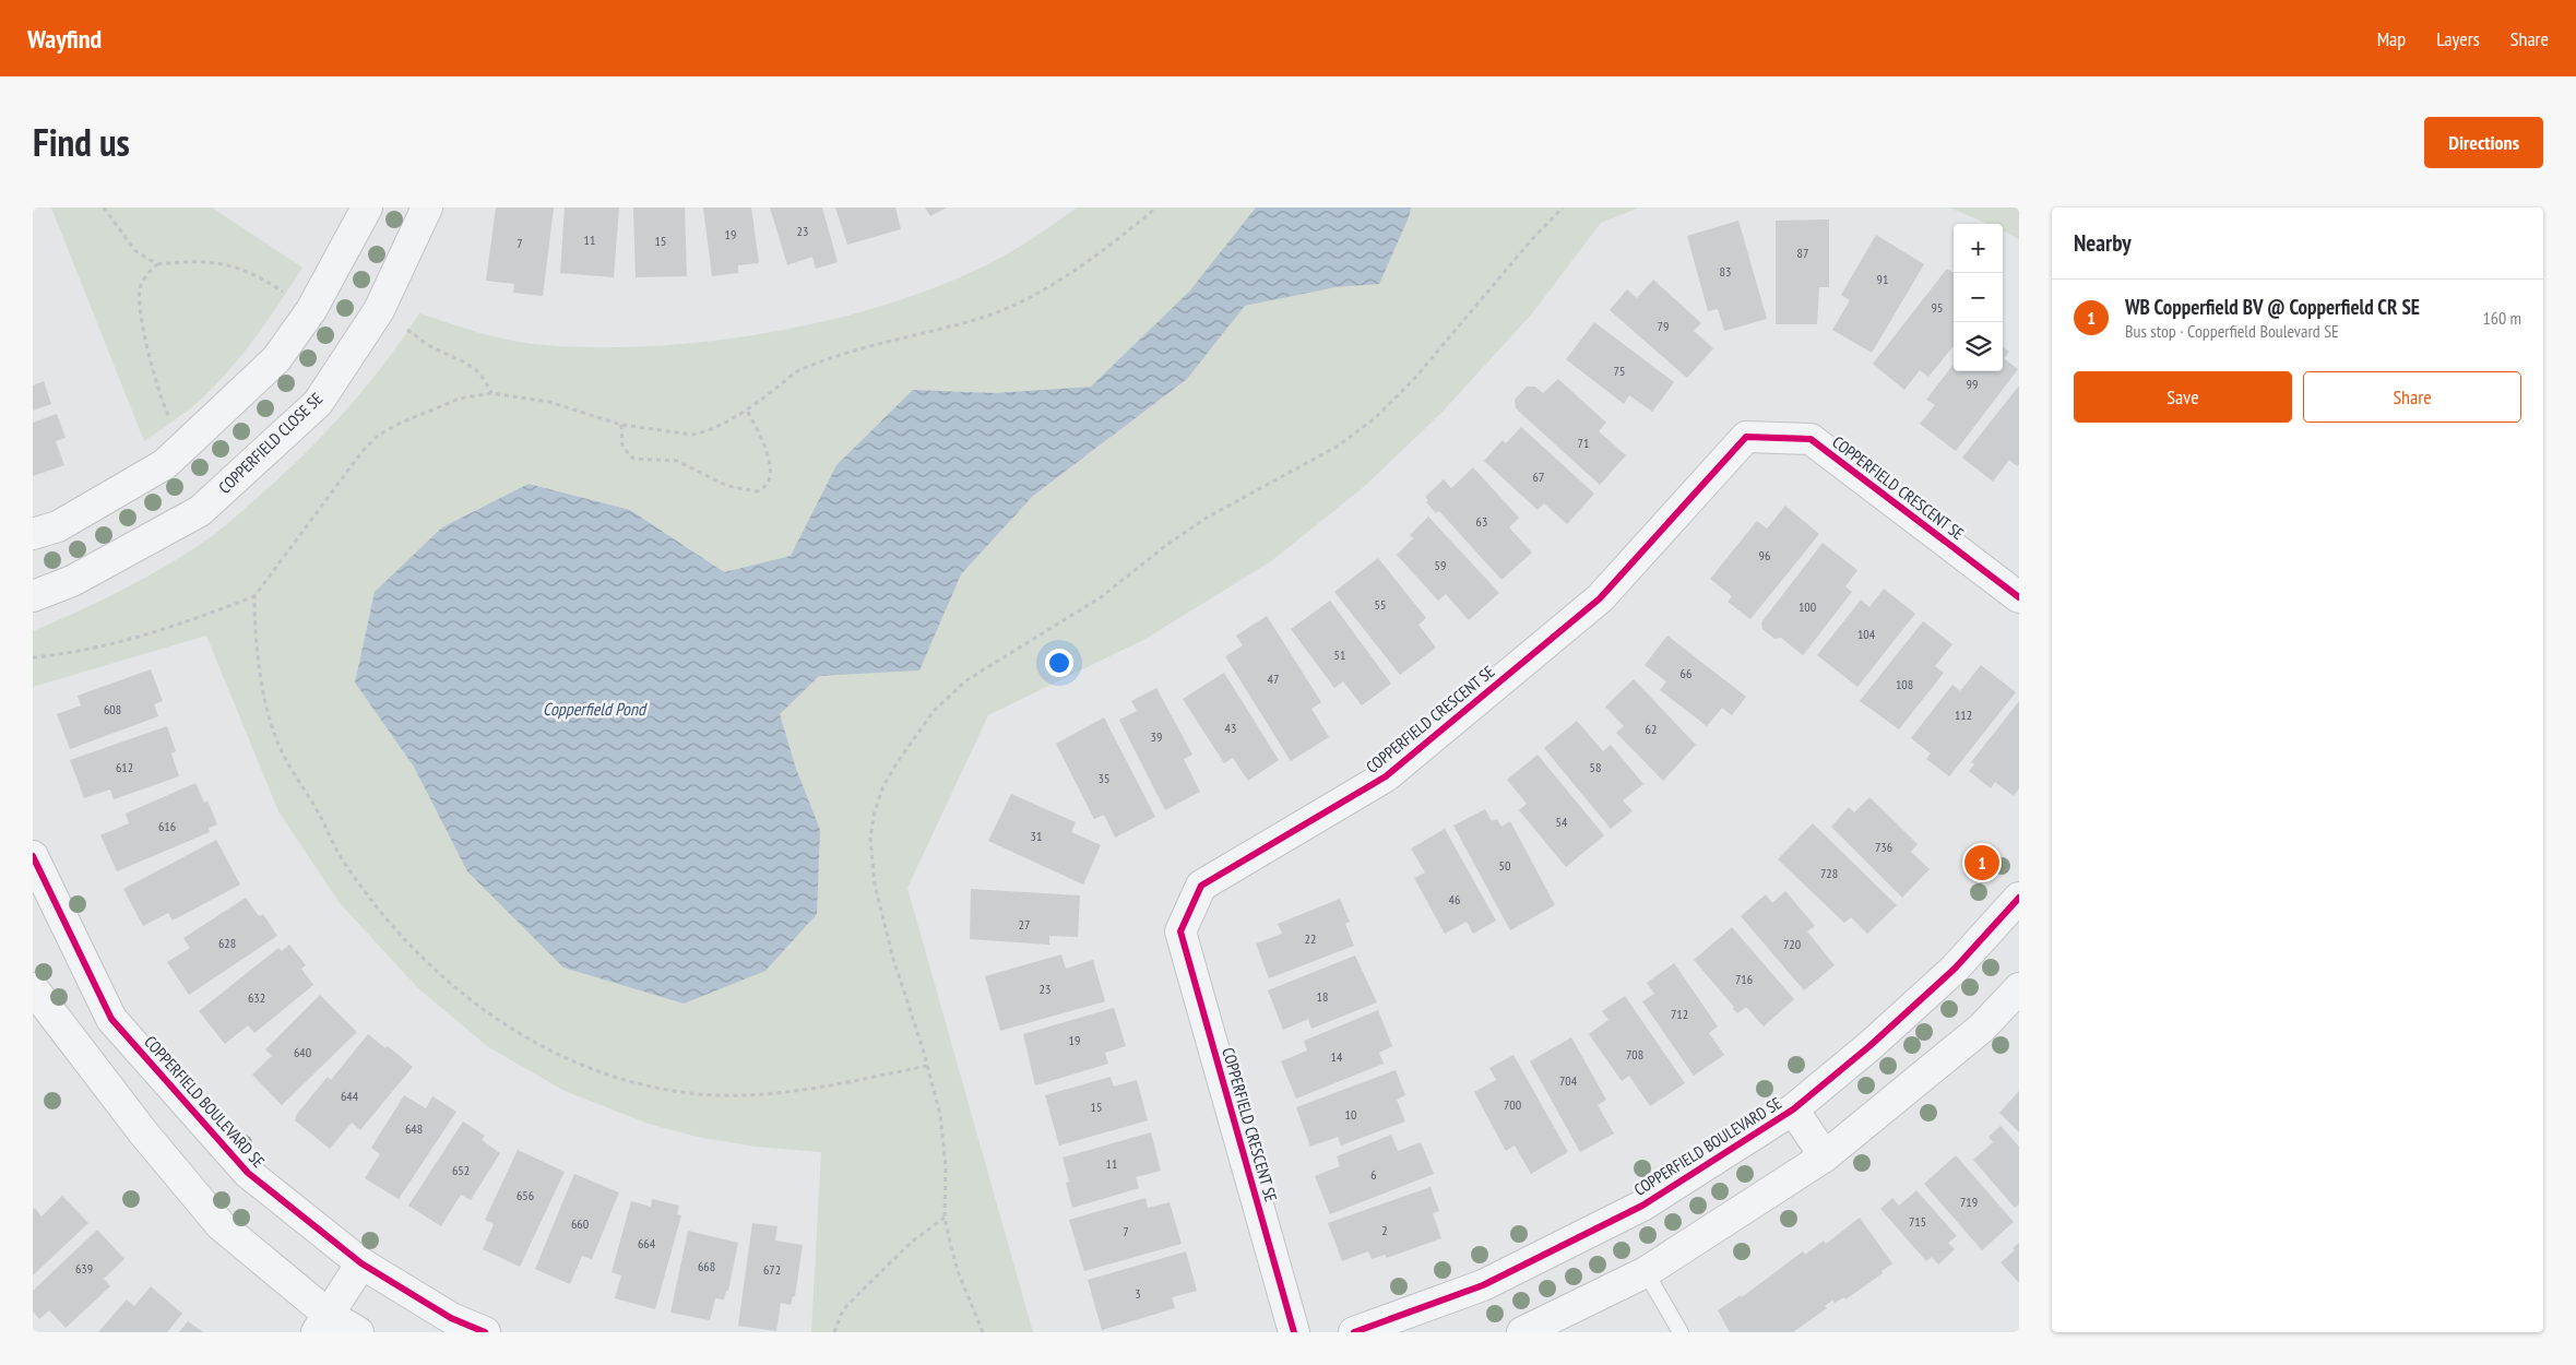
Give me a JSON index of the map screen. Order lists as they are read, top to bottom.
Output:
{
  "streets": {
    "street": ["COPPERFIELD CLOSE SE", "COPPERFIELD CRESCENT SE", "COPPERFIELD BOULEVARD SE"]
  },
  "water": ["Copperfield Pond"],
  "house_numbers": [
    "23",
    "19",
    "11",
    "15",
    "7",
    "87",
    "83",
    "91",
    "95",
    "79",
    "75",
    "99",
    "71",
    "67",
    "63",
    "96",
    "59",
    "55",
    "100",
    "104",
    "51",
    "66",
    "47",
    "108",
    "608",
    "112",
    "43",
    "62",
    "39",
    "612",
    "58",
    "35",
    "54",
    "616",
    "31",
    "736",
    "50",
    "728",
    "46",
    "27",
    "22",
    "628",
    "720",
    "716",
    "23",
    "18",
    "632",
    "712",
    "19",
    "640",
    "708",
    "14",
    "704",
    "644",
    "700",
    "15",
    "10",
    "648",
    "11",
    "652",
    "6",
    "656",
    "719",
    "715",
    "660",
    "2",
    "7",
    "664",
    "668",
    "639",
    "672",
    "3"
  ],
  "page": {
    "header": "Wayfind",
    "nav": ["Map", "Layers", "Share"],
    "title": "Find us",
    "buttons": [
      "Directions",
      ["Save", "Share"]
    ],
    "heading": "Nearby",
    "map_buttons": ["+", "−"],
    "list": [
      {
        "mark": "1",
        "name": "WB Copperfield BV @ Copperfield CR SE",
        "note": "Bus stop · Copperfield Boulevard SE",
        "value": "160 m"
      }
    ],
    "pins": "1"
  }
}
